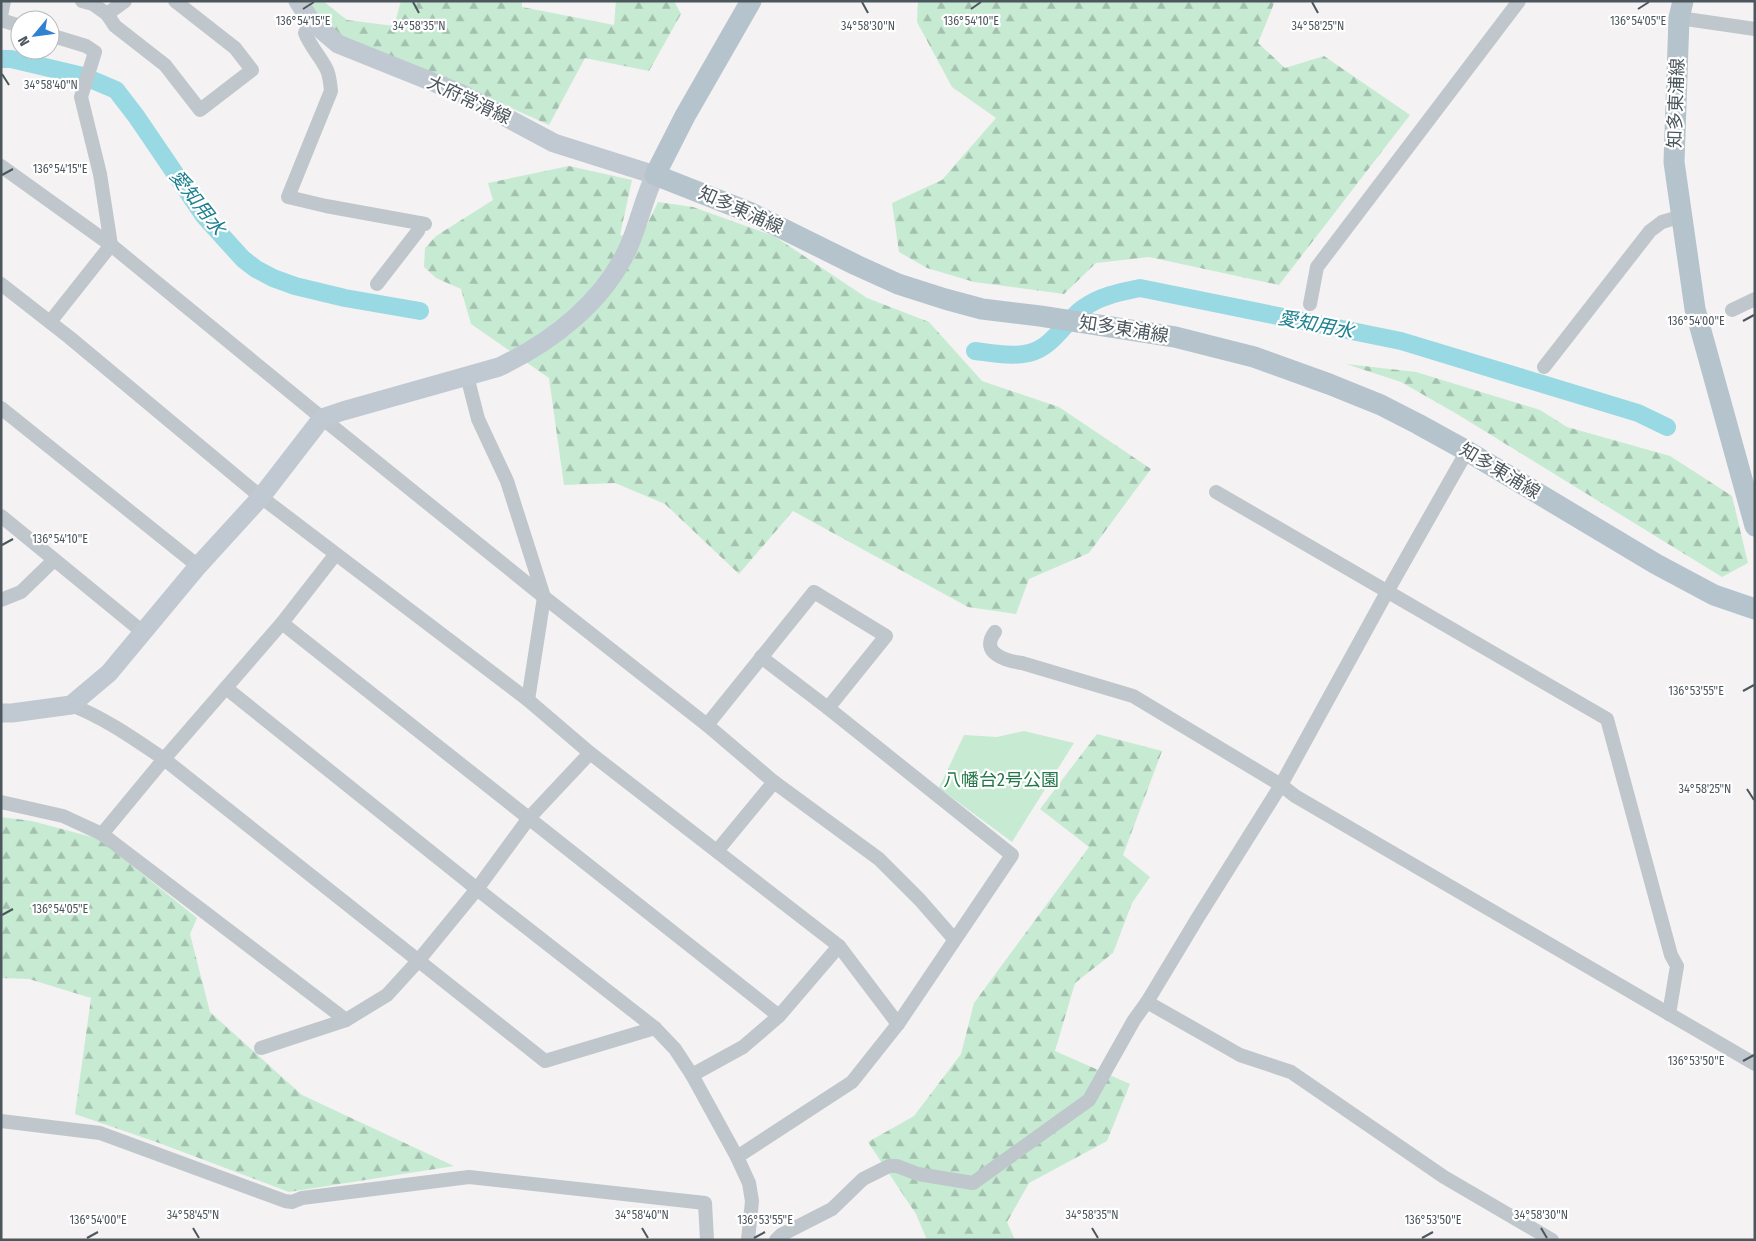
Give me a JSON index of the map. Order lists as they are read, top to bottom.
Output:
{
  "streets": {
    "main road": ["知多東浦線"],
    "street": ["大府常滑線"]
  },
  "crossings": [
    ["大府常滑線", "知多東浦線"]
  ],
  "water": ["愛知用水"],
  "parks": ["八幡台2号公園"],
  "north": "bottom left",
  "coordinates": [
    "136°54'15\"E",
    "136°54'10\"E",
    "136°54'05\"E",
    "34°58'35\"N",
    "34°58'30\"N",
    "34°58'25\"N",
    "34°58'40\"N",
    "136°54'00\"E",
    "136°53'55\"E",
    "136°53'50\"E",
    "34°58'45\"N"
  ]
}
